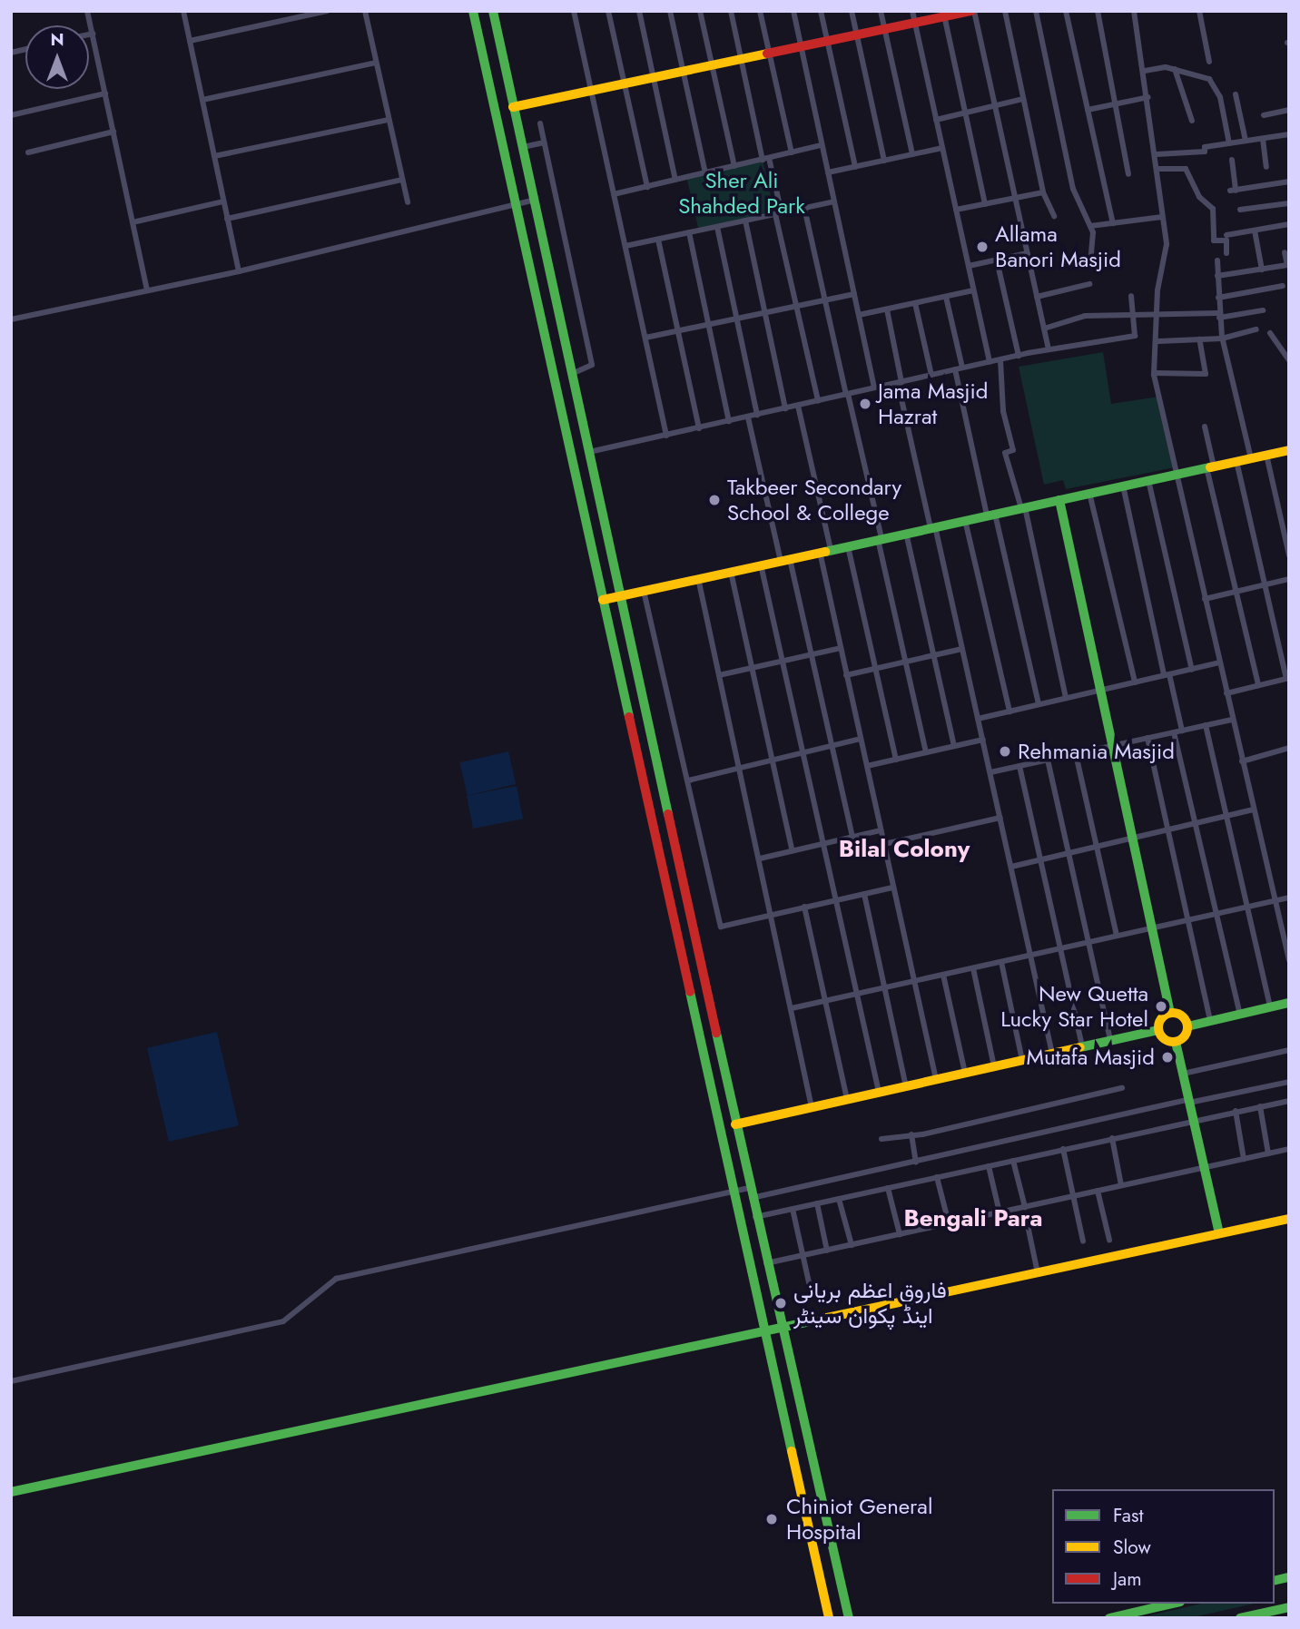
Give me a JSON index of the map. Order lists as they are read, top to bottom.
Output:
{
  "districts": ["Bilal Colony", "Bengali Para"],
  "parks": ["Sher Ali Shahded Park"],
  "places": [
    "Allama Banori Masjid",
    "Jama Masjid Hazrat",
    "Takbeer Secondary School & College",
    "Rehmania Masjid",
    "New Quetta Lucky Star Hotel",
    "Mutafa Masjid",
    "فاروق اعظم بریانی اینڈ پکوان سینٹر",
    "Chiniot General Hospital"
  ],
  "legend": ["Fast", "Slow", "Jam"],
  "north": "top"
}
